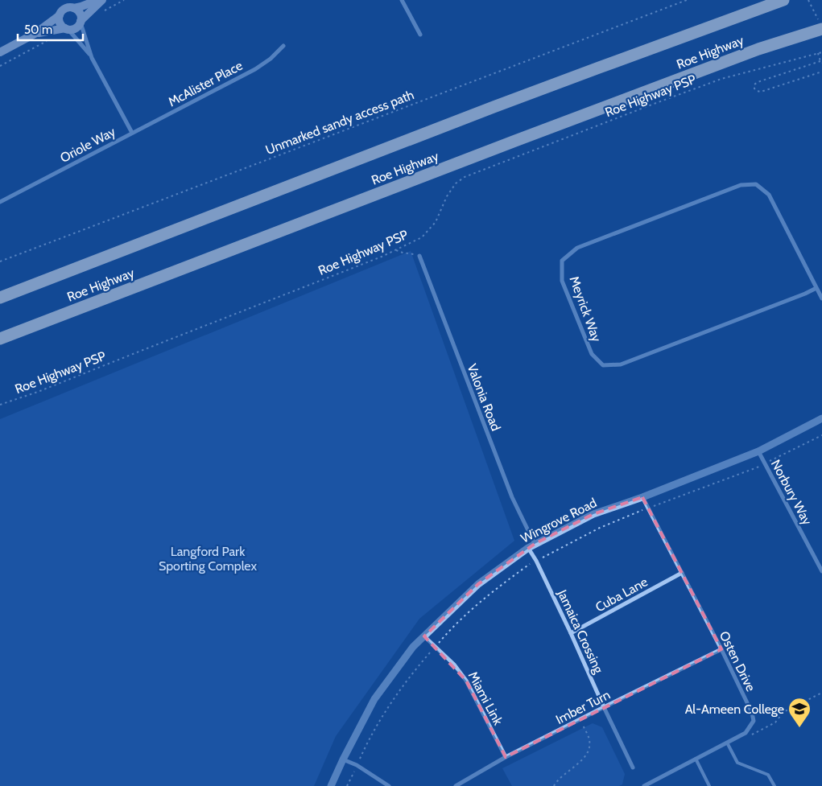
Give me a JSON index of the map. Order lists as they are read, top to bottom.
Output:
{
  "streets": {
    "highway": ["Roe Highway"],
    "street": [
      "McAlister Place",
      "Oriole Way",
      "Meyrick Way",
      "Valonia Road",
      "Norbury Way",
      "Wingrove Road",
      "Cuba Lane",
      "Jamaica Crossing",
      "Osten Drive",
      "Miami Link",
      "Imber Turn"
    ],
    "path": ["Roe Highway PSP", "Unmarked sandy access path"]
  },
  "crossings": [
    ["McAlister Place", "Oriole Way"],
    ["Valonia Road", "Wingrove Road"],
    ["Valonia Road", "Jamaica Crossing"],
    ["Norbury Way", "Wingrove Road"],
    ["Wingrove Road", "Jamaica Crossing"],
    ["Wingrove Road", "Osten Drive"],
    ["Wingrove Road", "Miami Link"],
    ["Cuba Lane", "Jamaica Crossing"],
    ["Cuba Lane", "Osten Drive"],
    ["Jamaica Crossing", "Imber Turn"],
    ["Osten Drive", "Imber Turn"],
    ["Miami Link", "Imber Turn"]
  ],
  "parks": ["Langford Park Sporting Complex"],
  "places": {
    "school or university": ["Al-Ameen College"]
  },
  "scale_bar": "50 m"
}
